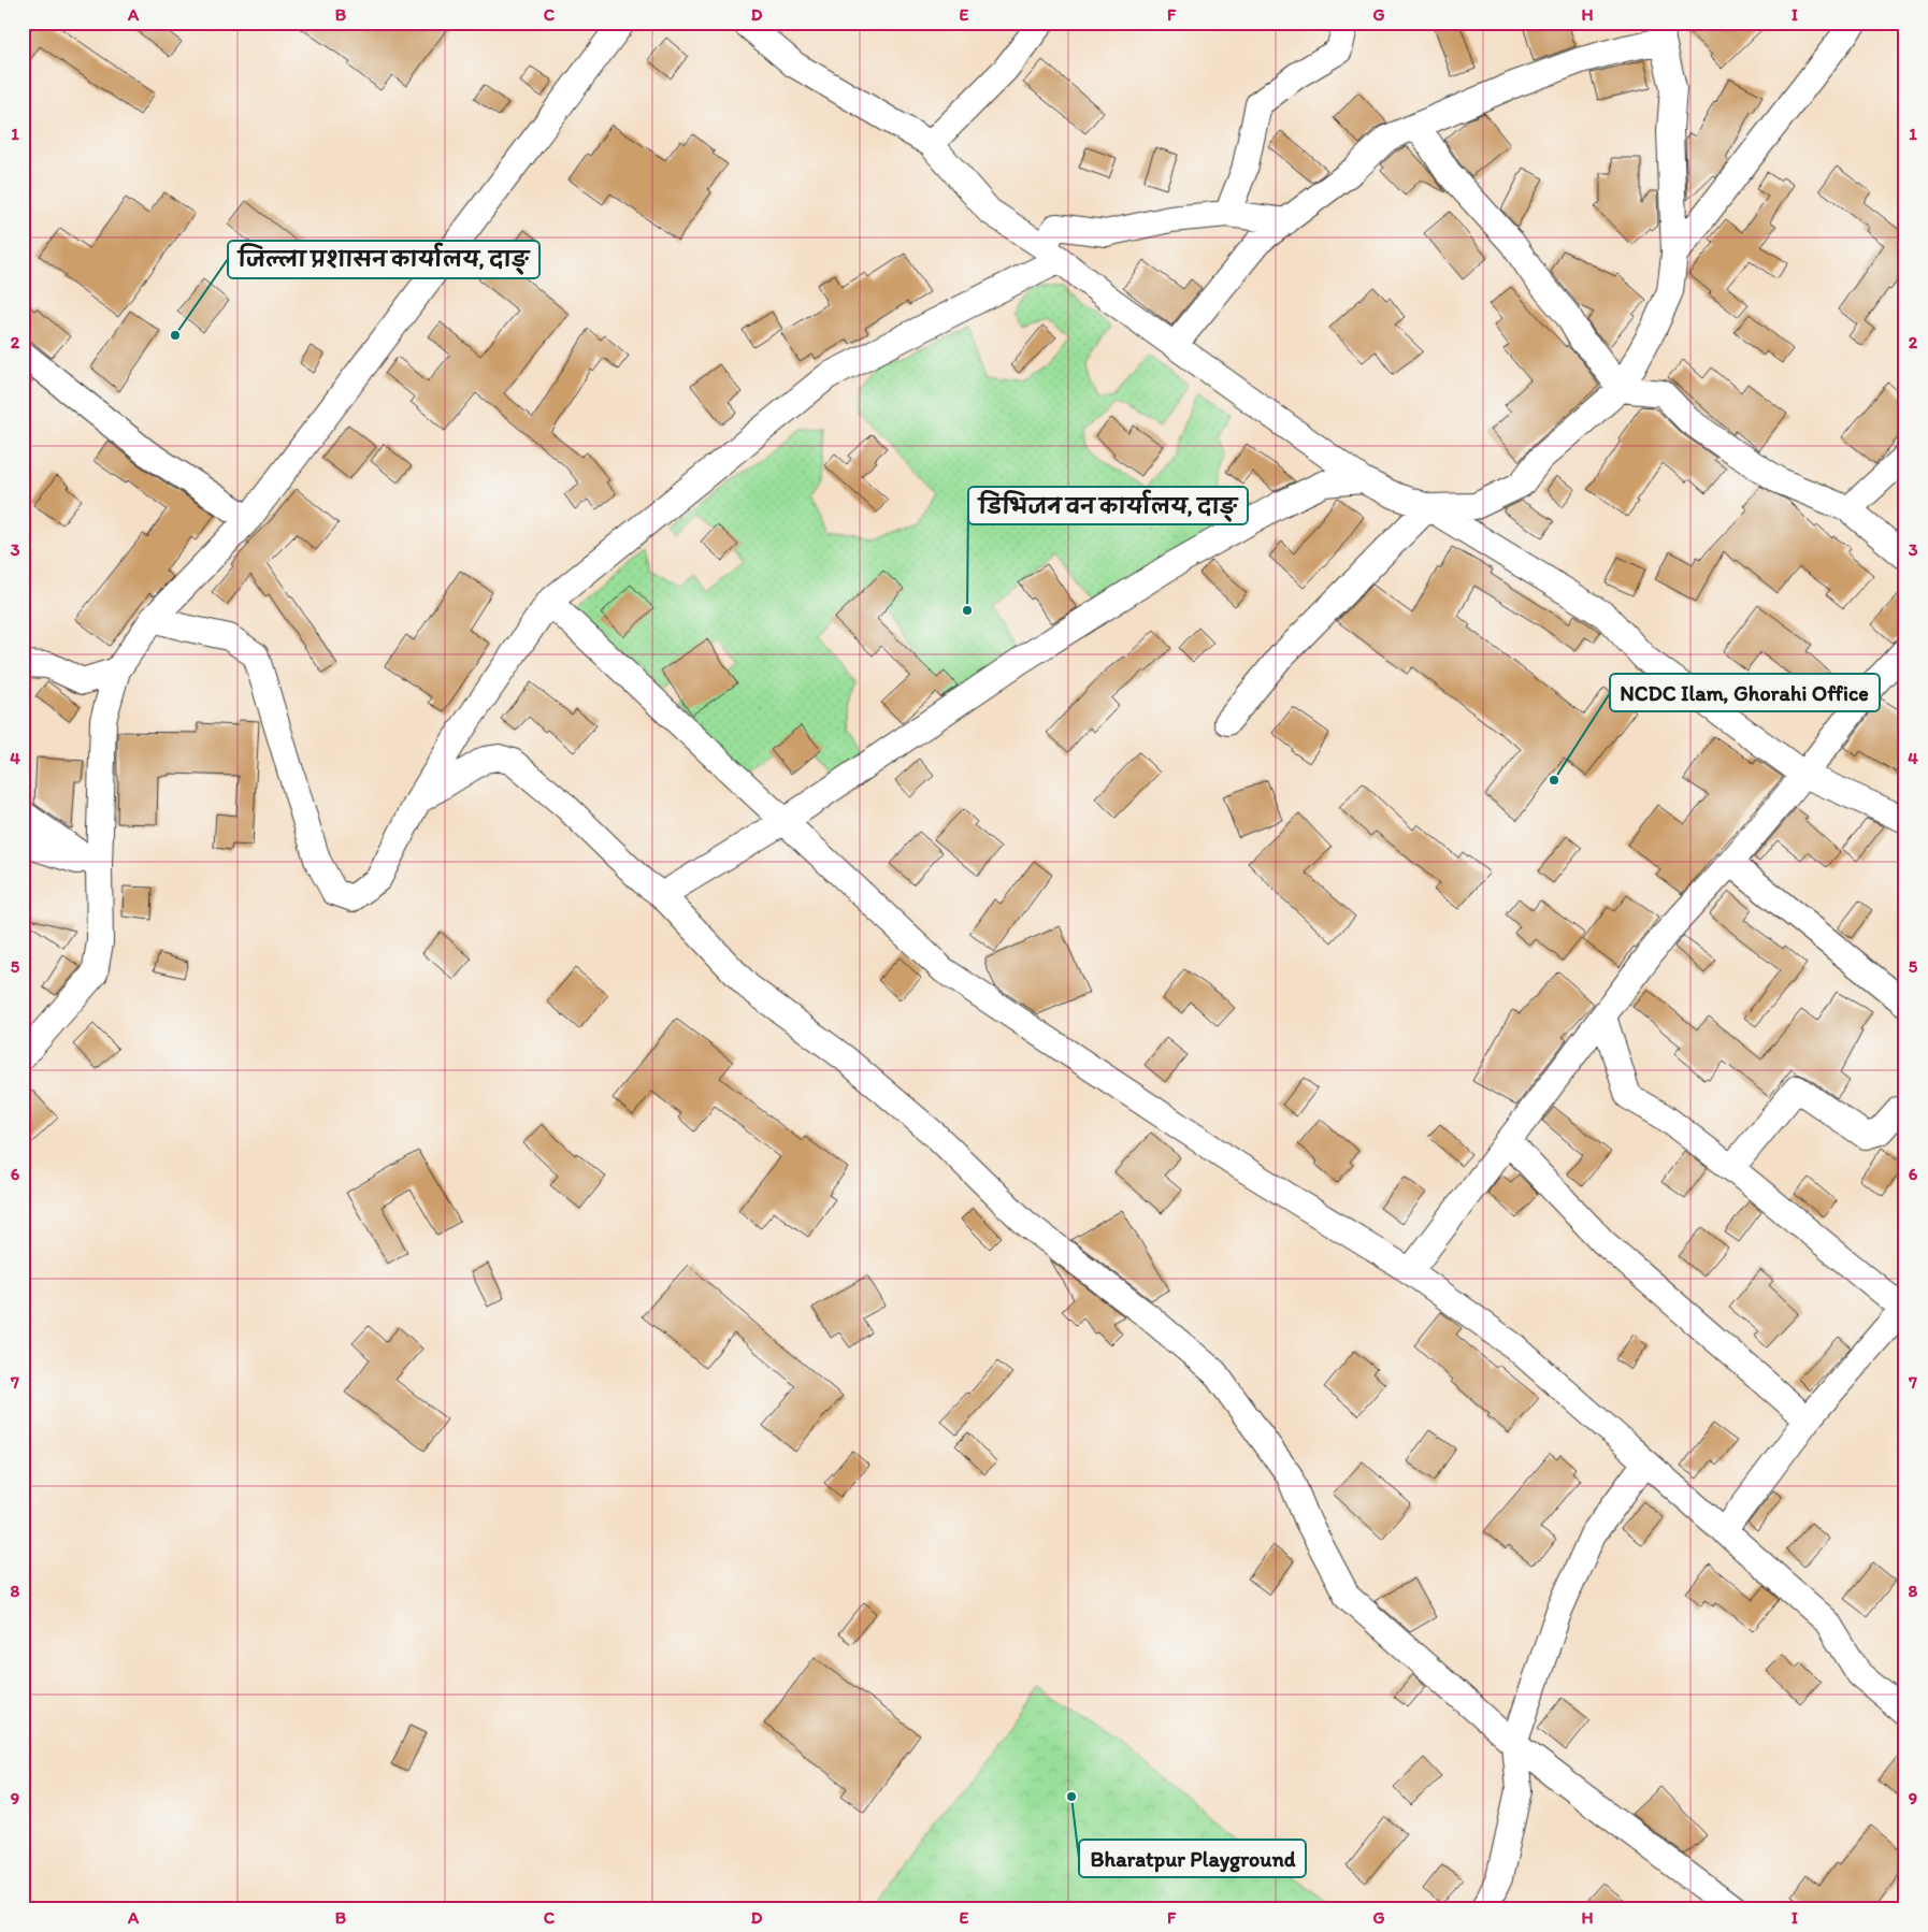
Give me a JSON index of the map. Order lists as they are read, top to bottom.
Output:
{
  "places": [
    "जिल्ला प्रशासन कार्यालय, दाङ्",
    "डिभिजन वन कार्यालय, दाङ्",
    "NCDC Ilam, Ghorahi Office",
    "Bharatpur Playground"
  ],
  "grid": {
    "columns": [
      "A",
      "B",
      "C",
      "D",
      "E",
      "F",
      "G",
      "H",
      "I"
    ],
    "rows": [
      "1",
      "2",
      "3",
      "4",
      "5",
      "6",
      "7",
      "8",
      "9"
    ]
  }
}
